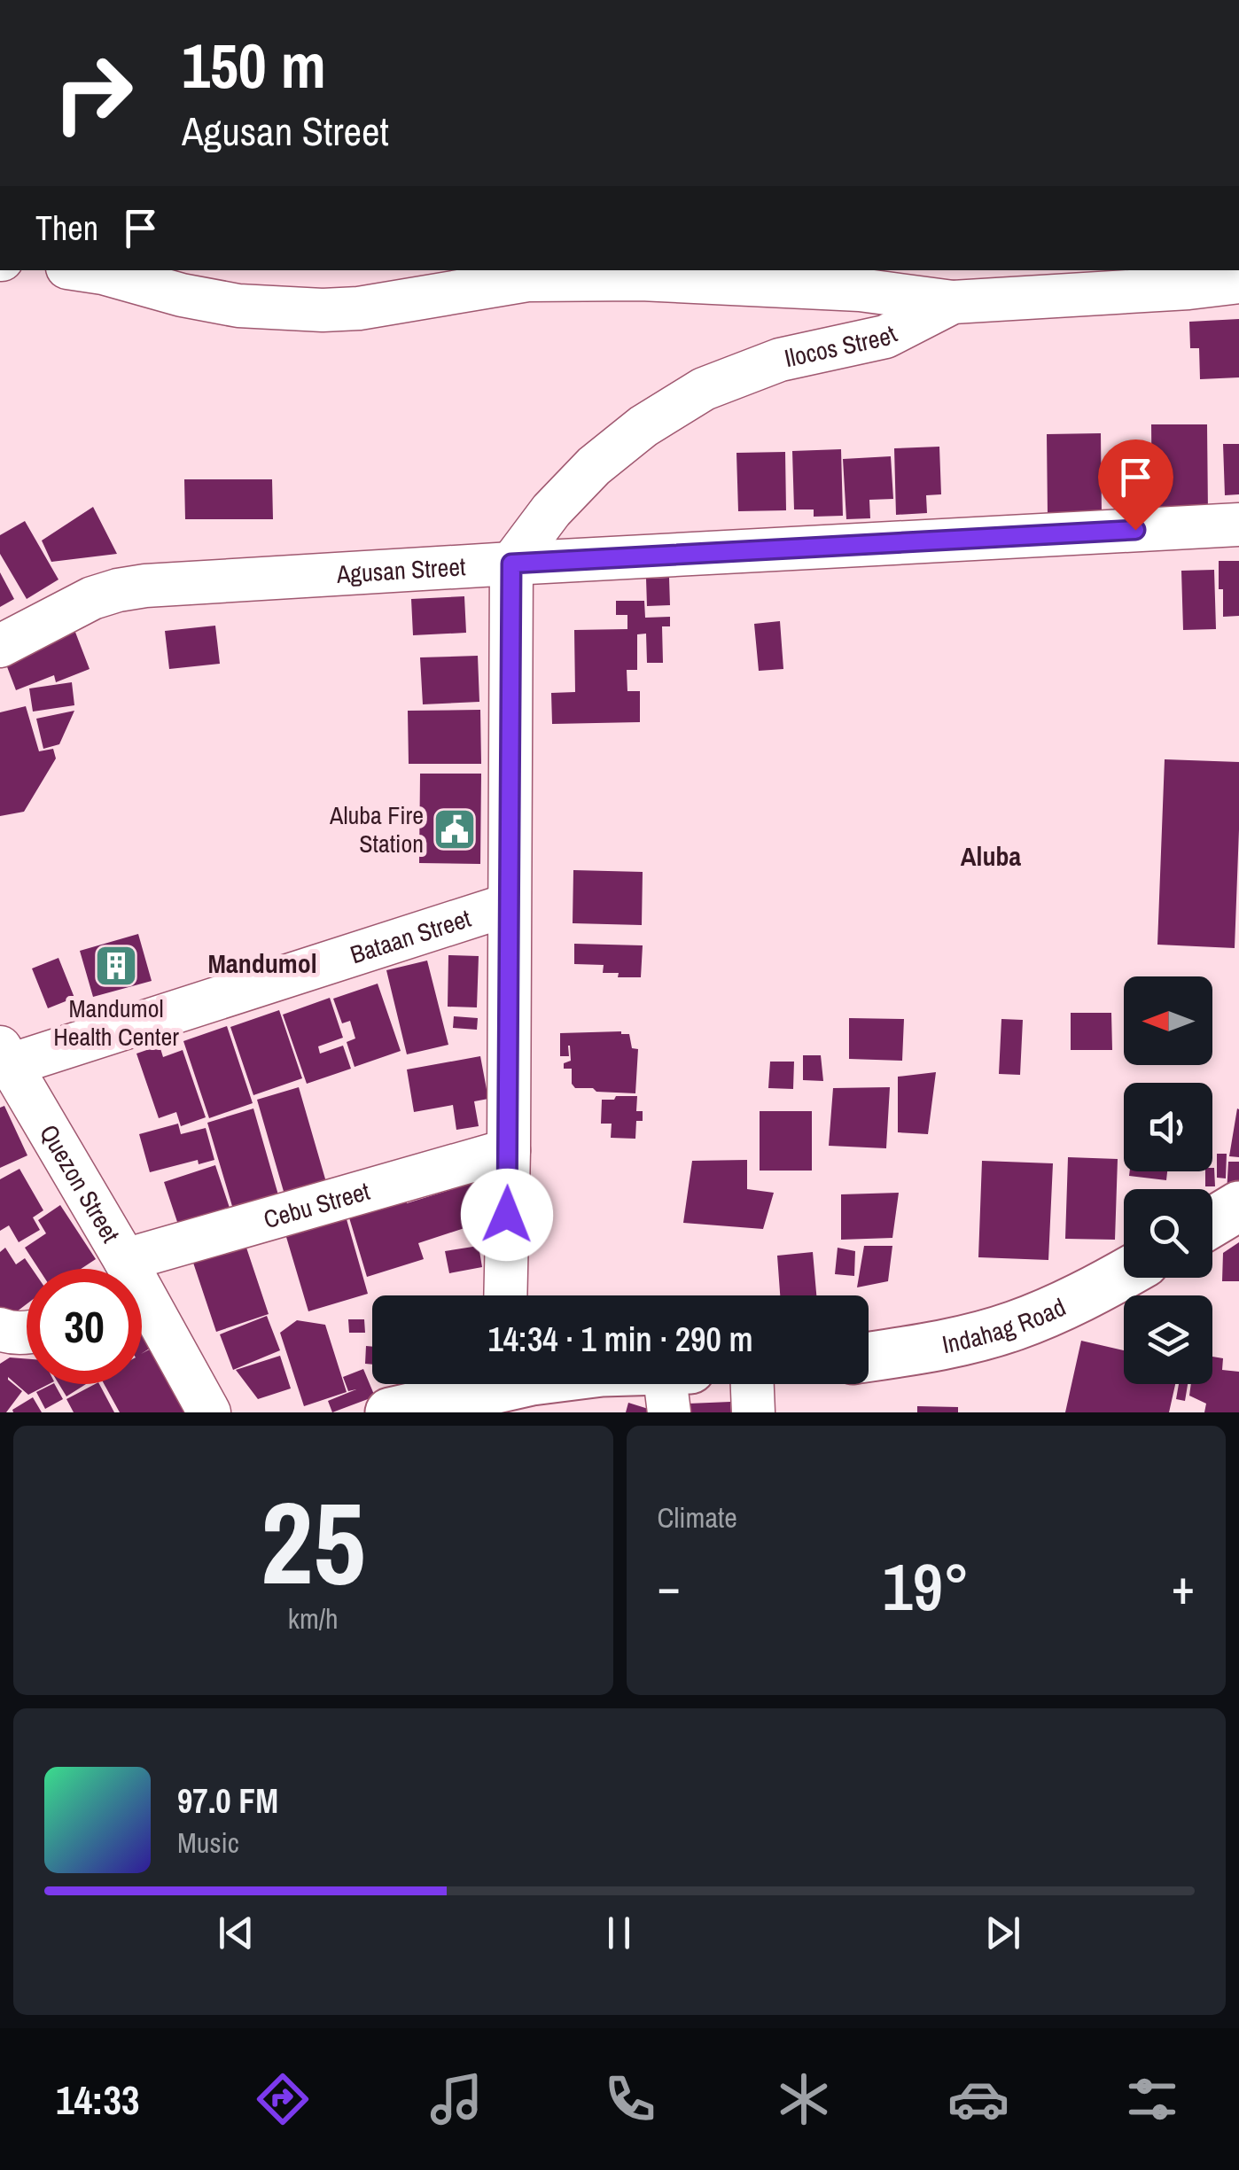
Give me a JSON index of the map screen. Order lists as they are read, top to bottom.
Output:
{
  "streets": {
    "main road": ["Indahag Road"],
    "street": [
      "Ilocos Street",
      "Agusan Street",
      "Bataan Street",
      "Quezon Street",
      "Cebu Street"
    ]
  },
  "crossings": [
    ["Ilocos Street", "Agusan Street"],
    ["Bataan Street", "Quezon Street"]
  ],
  "districts": ["Aluba", "Mandumol"],
  "places": {
    "public building": ["Aluba Fire Station"],
    "building": ["Mandumol Health Center"]
  },
  "north": "left",
  "page": {
    "turn": ["150 m", "Agusan Street"],
    "then": "Then",
    "limit": "30",
    "trip": "14:34 · 1 min · 290 m",
    "tile": [
      ["25", "km/h"],
      "Climate"
    ],
    "heat": ["−", "19°", "+"],
    "song": ["97.0 FM", "Music"],
    "tabs": "14:33"
  }
}
